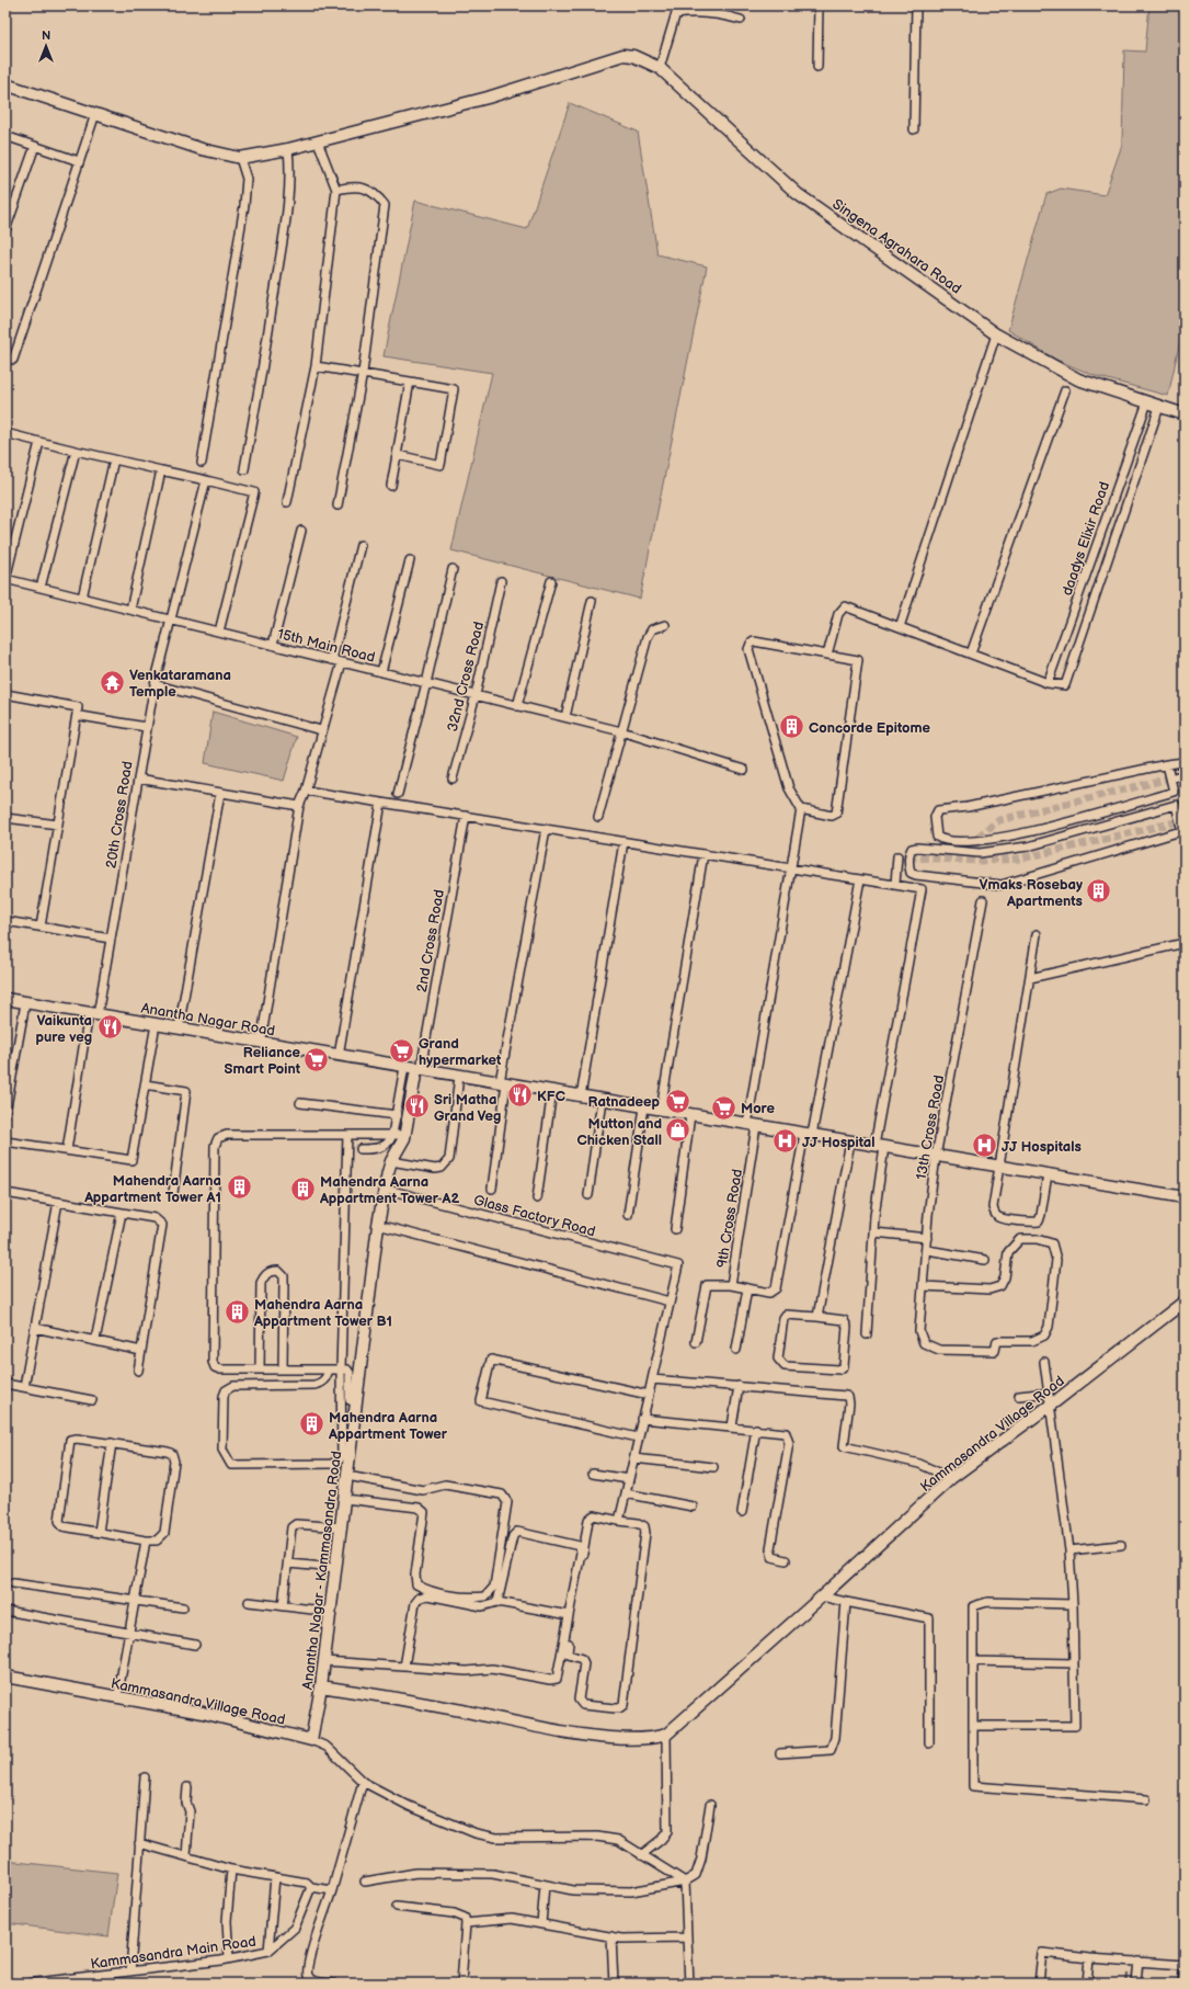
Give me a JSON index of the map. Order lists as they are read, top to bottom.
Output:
{
  "streets": {
    "street": [
      "Singena Agrahara Road",
      "daadys Elixir Road",
      "15th Main Road",
      "32nd Cross Road",
      "20th Cross Road",
      "2nd Cross Road",
      "Anantha Nagar Road",
      "13th Cross Road",
      "Glass Factory Road",
      "9th Cross Road",
      "Kammasandra Village Road",
      "Anantha Nagar - Kammasandra Road",
      "Kammasandra Main Road"
    ]
  },
  "crossings": [
    ["Singena Agrahara Road", "daadys Elixir Road"],
    ["15th Main Road", "32nd Cross Road"],
    ["15th Main Road", "20th Cross Road"],
    ["20th Cross Road", "Anantha Nagar Road"],
    ["2nd Cross Road", "Anantha Nagar Road"],
    ["2nd Cross Road", "Anantha Nagar - Kammasandra Road"],
    ["Anantha Nagar Road", "13th Cross Road"],
    ["Anantha Nagar Road", "9th Cross Road"],
    ["Anantha Nagar Road", "Anantha Nagar - Kammasandra Road"],
    ["Glass Factory Road", "Anantha Nagar - Kammasandra Road"],
    ["Kammasandra Village Road", "Anantha Nagar - Kammasandra Road"]
  ],
  "places": {
    "temple": ["Venkataramana Temple"],
    "building": [
      "Concorde Epitome",
      "Vmaks Rosebay Apartments",
      "Mahendra Aarna Appartment Tower A1",
      "Mahendra Aarna Appartment Tower A2",
      "Mahendra Aarna Appartment Tower B1",
      "Mahendra Aarna Appartment Tower"
    ],
    "restaurant": ["Vaikunta pure veg", "KFC", "Sri Matha Grand Veg"],
    "supermarket": [
      "Grand hypermarket",
      "Reliance Smart Point",
      "Ratnadeep",
      "More"
    ],
    "shop": ["Mutton and Chicken Stall"],
    "hospital": ["JJ Hospital", "JJ Hospitals"]
  },
  "north": "top"
}
